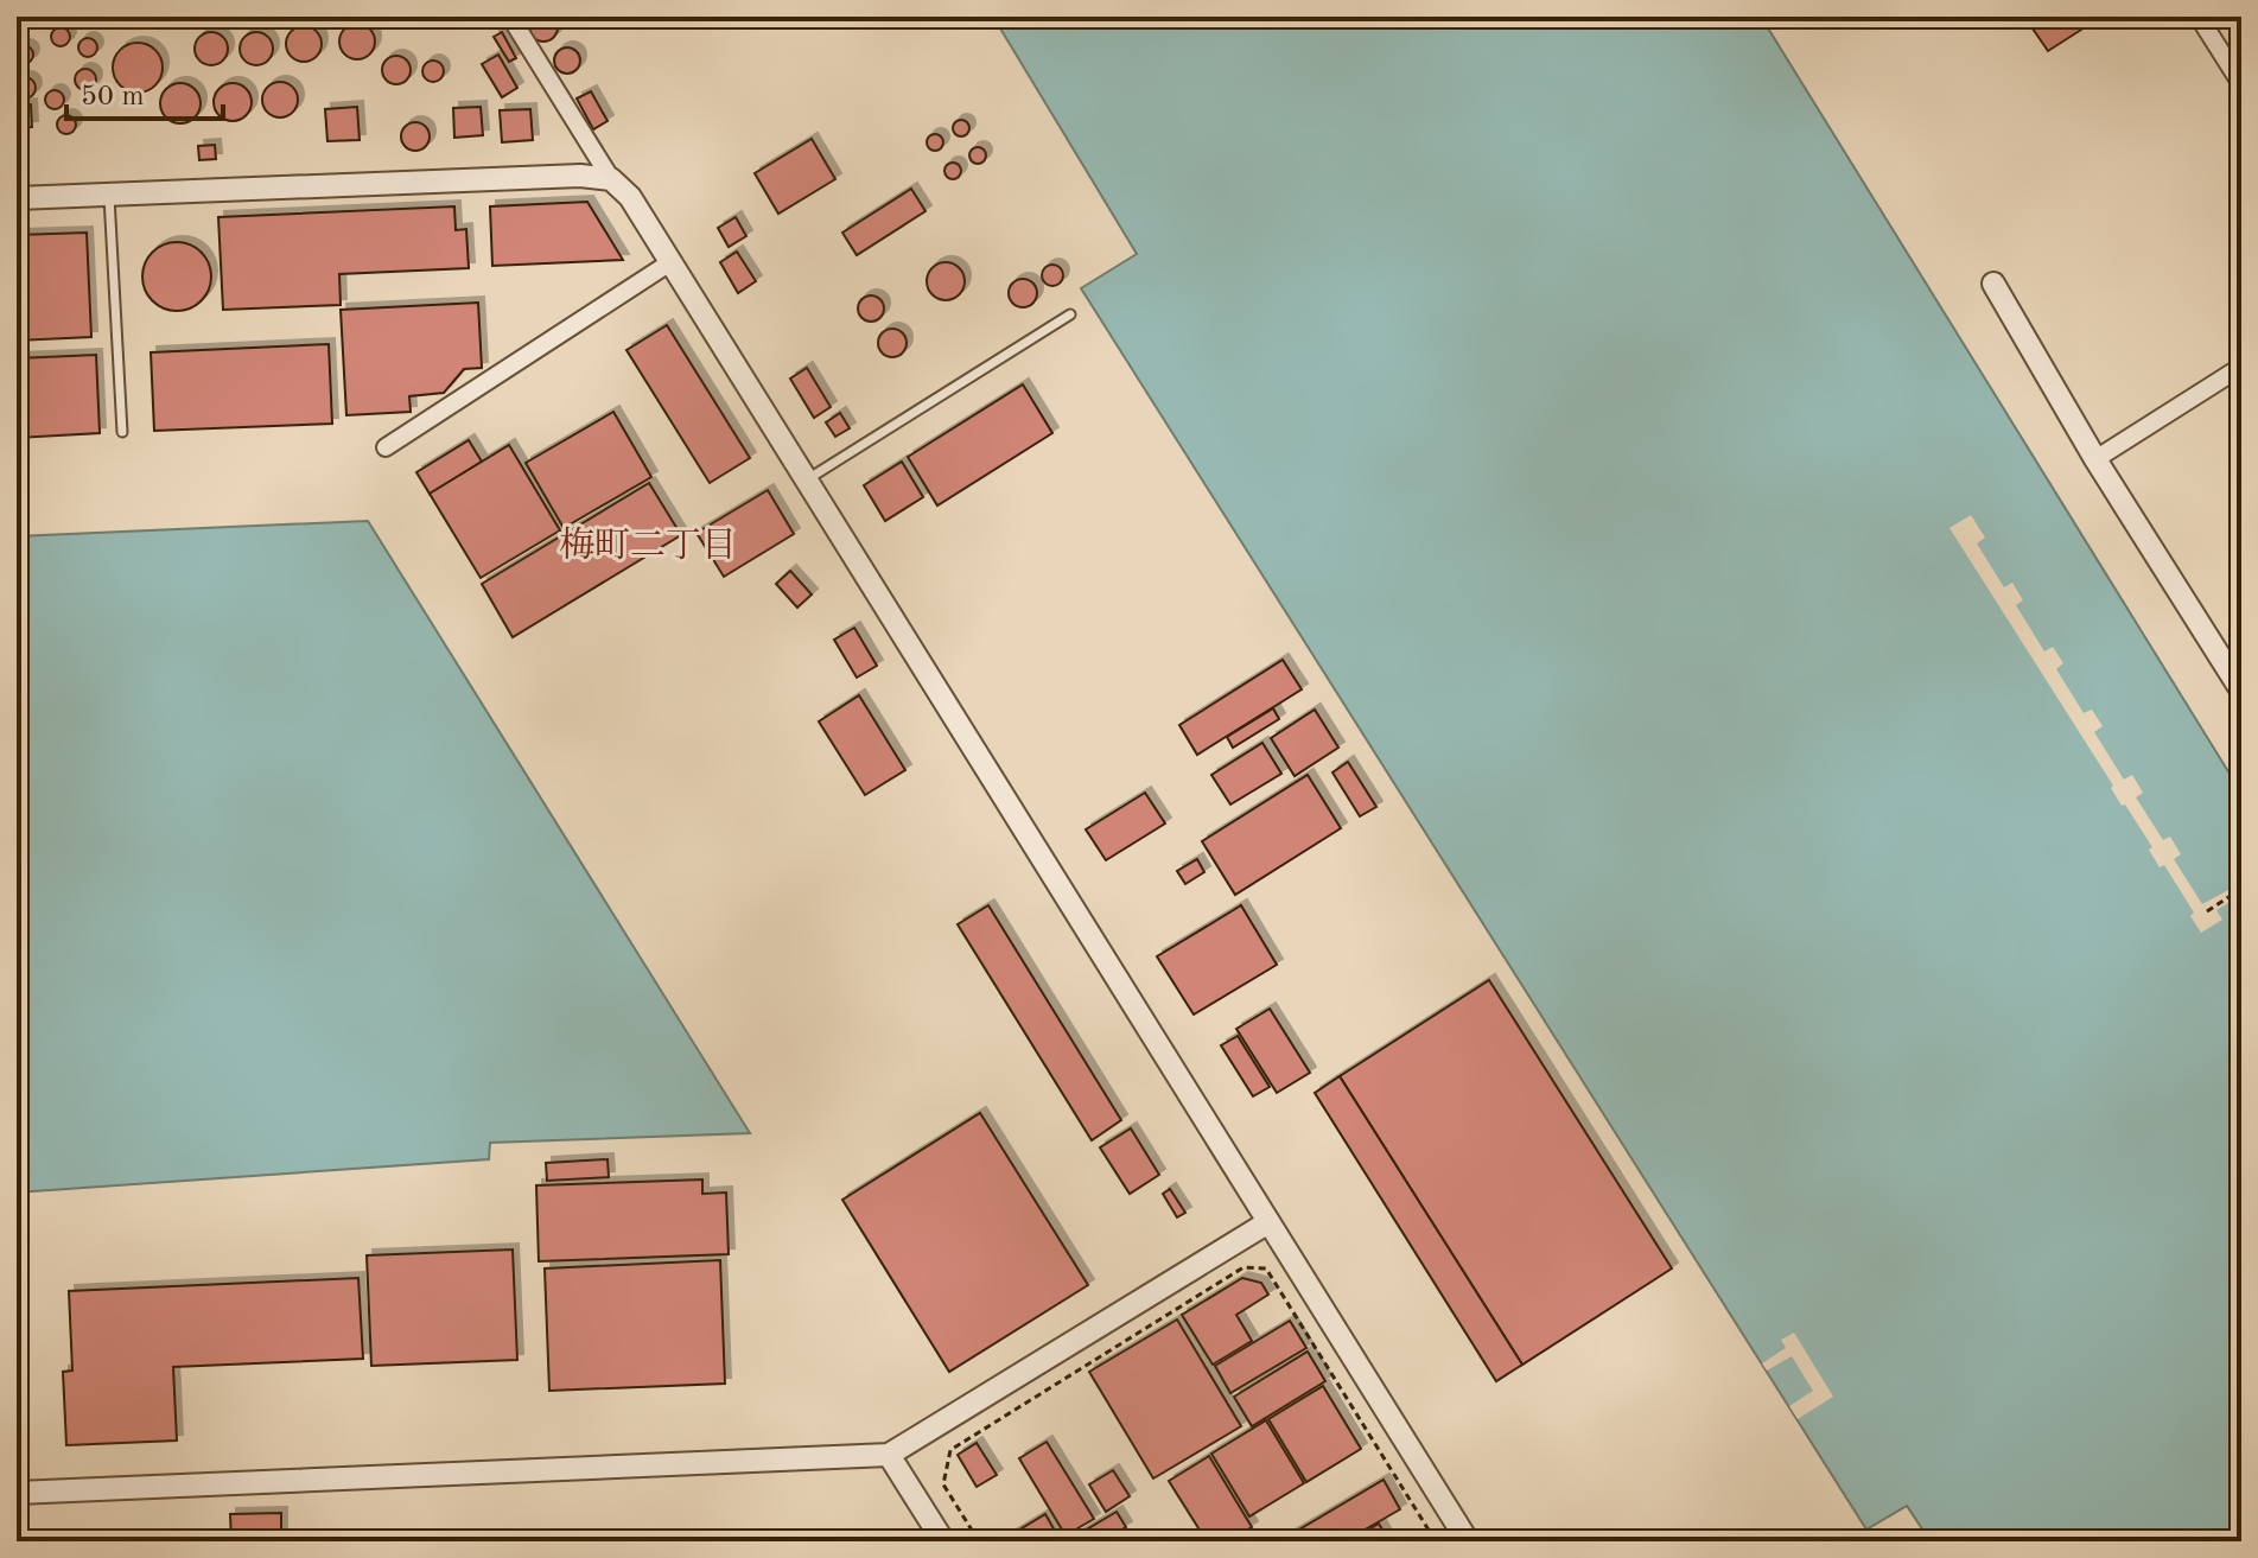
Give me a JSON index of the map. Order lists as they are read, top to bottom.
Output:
{
  "districts": ["梅町二丁目"],
  "scale_bar": "50 m"
}
